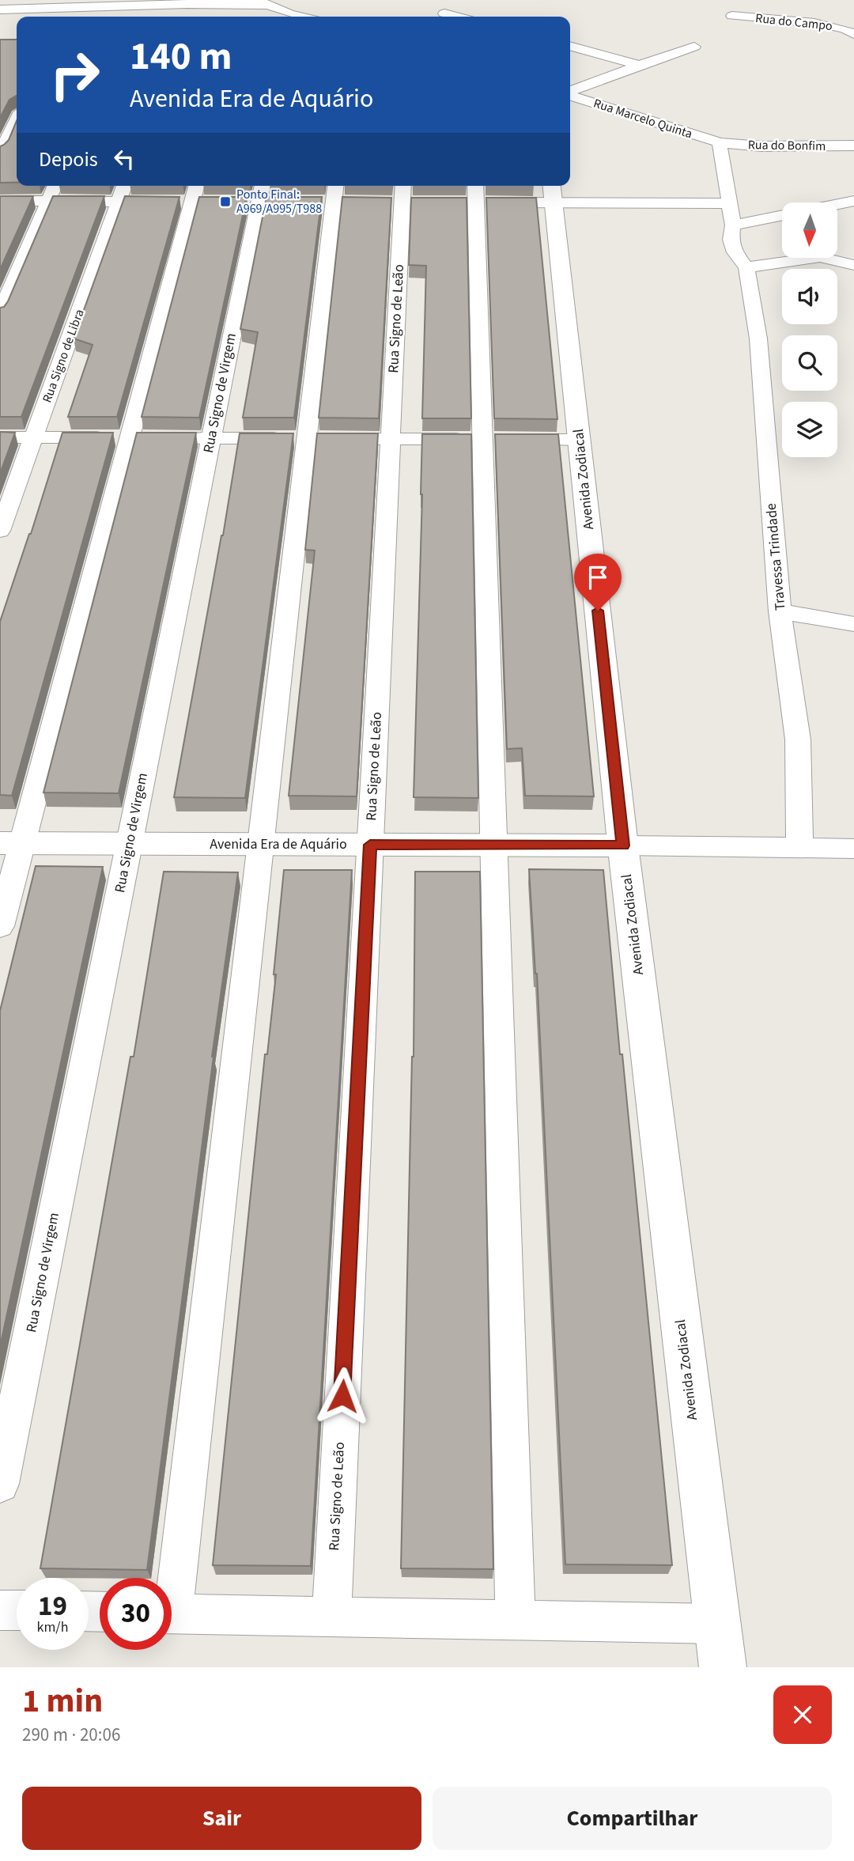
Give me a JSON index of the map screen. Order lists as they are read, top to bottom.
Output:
{
  "streets": {
    "street": [
      "Rua do Campo",
      "Rua Marcelo Quinta",
      "Rua do Bonfim",
      "Rua Signo de Leão",
      "Rua Signo de Libra",
      "Rua Signo de Virgem",
      "Avenida Zodiacal",
      "Travessa Trindade",
      "Avenida Era de Aquário"
    ]
  },
  "crossings": [
    ["Rua Marcelo Quinta", "Rua do Bonfim"],
    ["Rua Marcelo Quinta", "Travessa Trindade"],
    ["Rua do Bonfim", "Travessa Trindade"],
    ["Rua Signo de Leão", "Avenida Era de Aquário"],
    ["Rua Signo de Virgem", "Avenida Era de Aquário"],
    ["Avenida Zodiacal", "Avenida Era de Aquário"]
  ],
  "places": {
    "transit": ["Ponto Final: A969/A995/T988"]
  },
  "north": "bottom",
  "page": {
    "turn": ["140 m", "Avenida Era de Aquário"],
    "then": "Depois",
    "speed": "19 km/h",
    "limit": "30",
    "heading": ["1 min", "290 m · 20:06"],
    "buttons": ["Sair", "Compartilhar"]
  }
}
